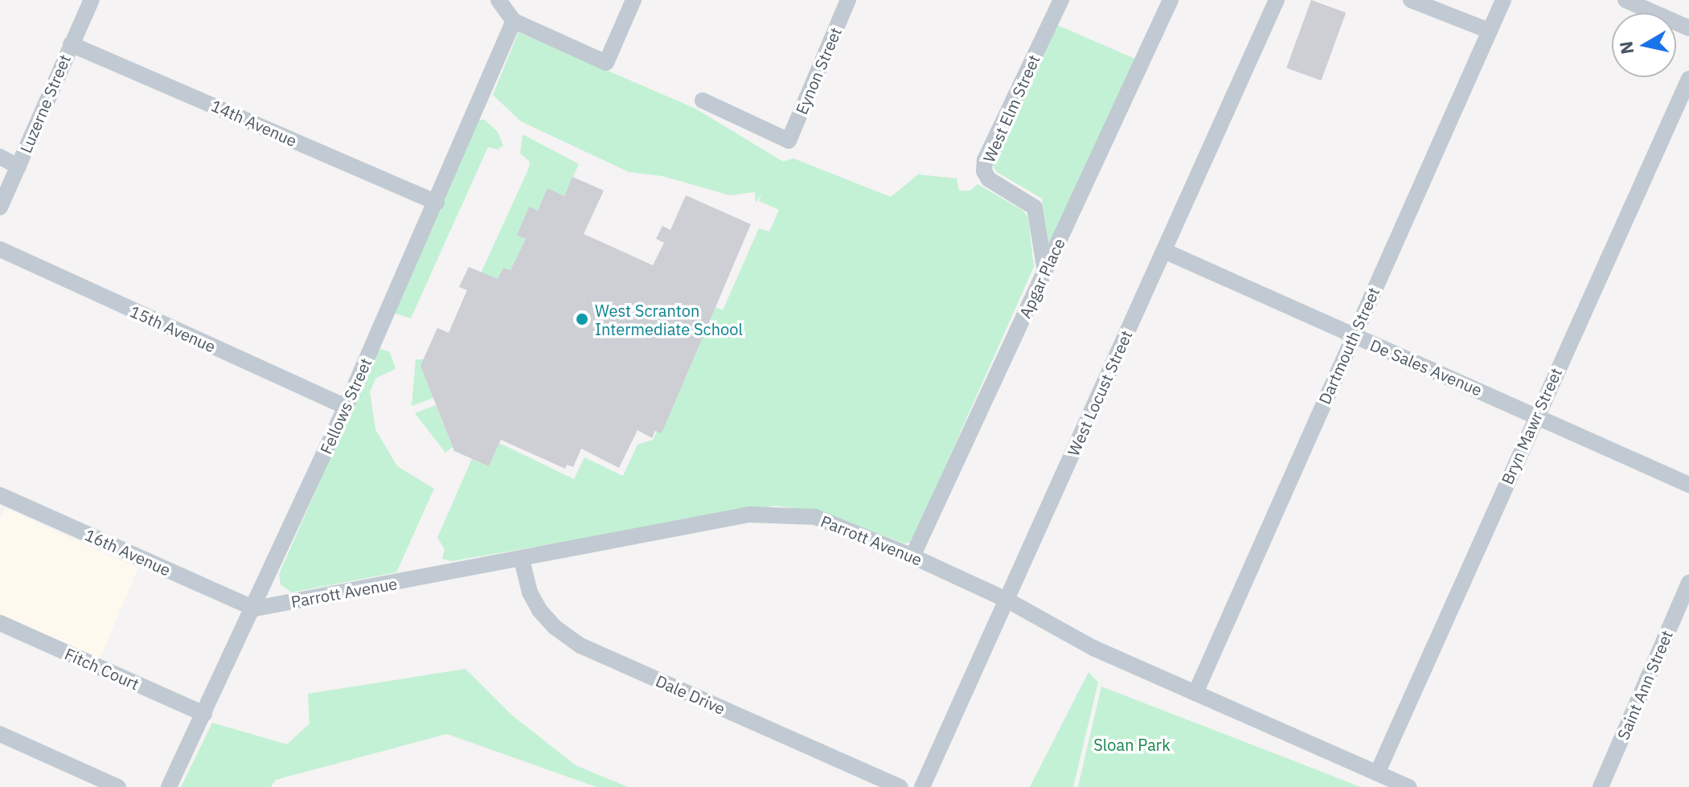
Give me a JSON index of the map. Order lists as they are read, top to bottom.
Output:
{
  "streets": {
    "street": [
      "Eynon Street",
      "Luzerne Street",
      "West Elm Street",
      "14th Avenue",
      "Apgar Place",
      "15th Avenue",
      "Dartmouth Street",
      "De Sales Avenue",
      "West Locust Street",
      "Fellows Street",
      "Bryn Mawr Street",
      "Parrott Avenue",
      "16th Avenue",
      "Fitch Court",
      "Saint Ann Street",
      "Dale Drive"
    ]
  },
  "crossings": [
    ["Luzerne Street", "14th Avenue"],
    ["West Elm Street", "Apgar Place"],
    ["14th Avenue", "Fellows Street"],
    ["Apgar Place", "Parrott Avenue"],
    ["15th Avenue", "Fellows Street"],
    ["Dartmouth Street", "De Sales Avenue"],
    ["Dartmouth Street", "Parrott Avenue"],
    ["De Sales Avenue", "West Locust Street"],
    ["De Sales Avenue", "Bryn Mawr Street"],
    ["West Locust Street", "Parrott Avenue"],
    ["Fellows Street", "Parrott Avenue"],
    ["Fellows Street", "16th Avenue"],
    ["Fellows Street", "Fitch Court"],
    ["Bryn Mawr Street", "Parrott Avenue"],
    ["Parrott Avenue", "16th Avenue"],
    ["Parrott Avenue", "Dale Drive"]
  ],
  "parks": ["Sloan Park"],
  "places": ["West Scranton Intermediate School"],
  "north": "left"
}
